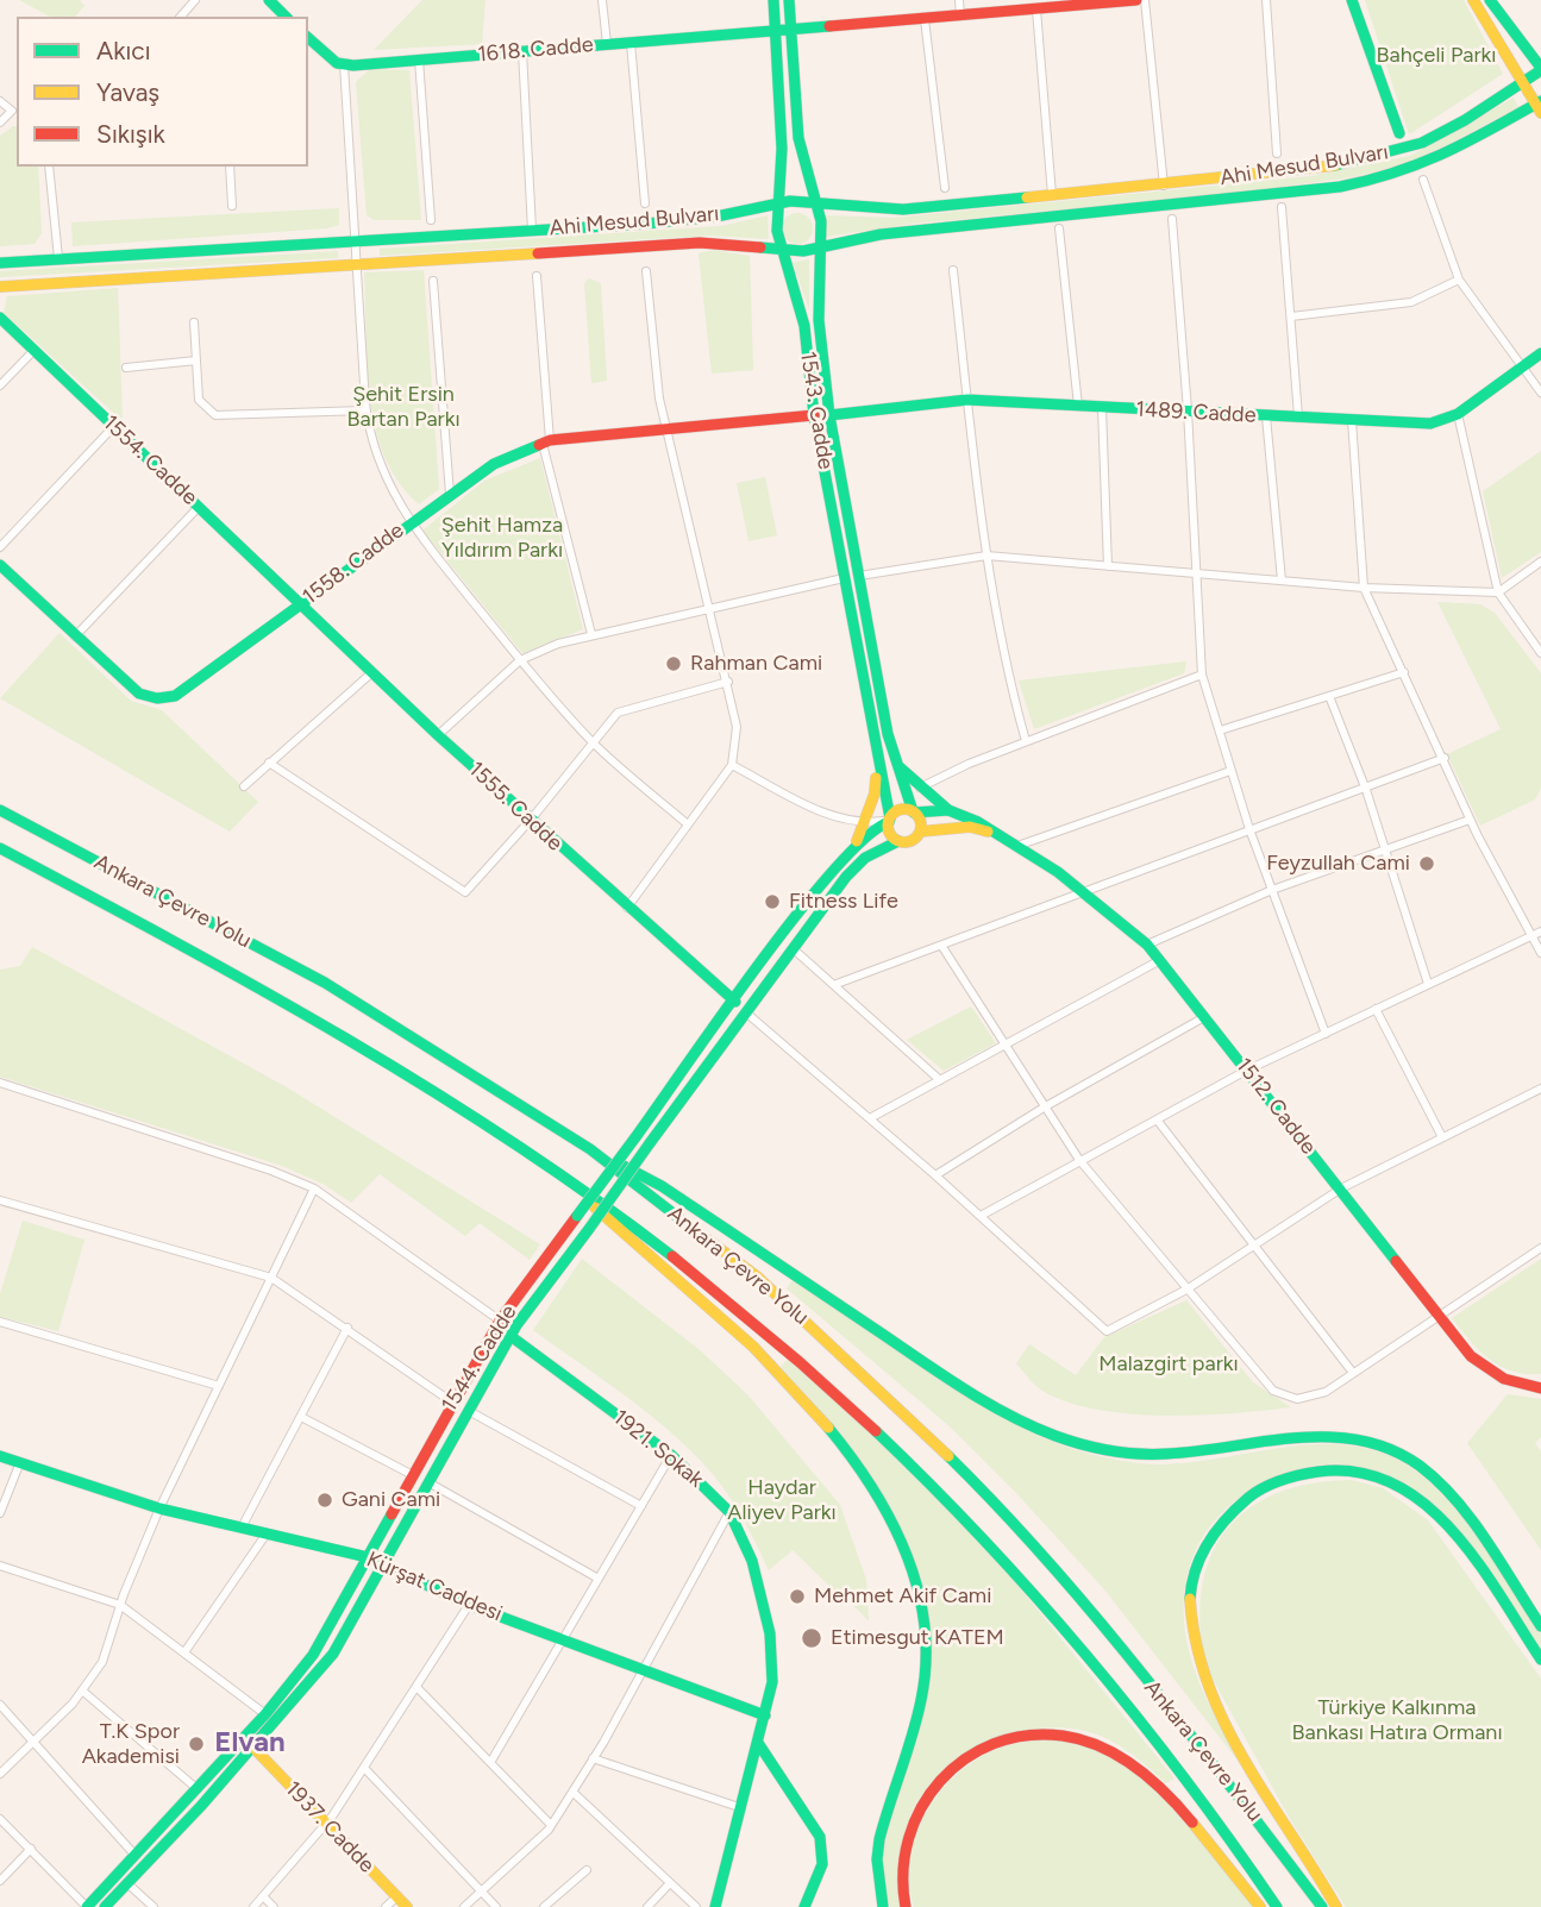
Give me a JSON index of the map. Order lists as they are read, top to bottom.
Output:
{
  "streets": {
    "main road": [
      "1618. Cadde",
      "Ahi Mesud Bulvarı",
      "1543. Cadde",
      "1489. Cadde",
      "1554. Cadde",
      "1558. Cadde",
      "1555. Cadde",
      "Ankara Çevre Yolu",
      "1512. Cadde",
      "1544. Cadde",
      "1921. Sokak",
      "Kürşat Caddesi",
      "1937. Cadde"
    ]
  },
  "crossings": [
    ["1618. Cadde", "1543. Cadde"],
    ["Ahi Mesud Bulvarı", "1543. Cadde"],
    ["1543. Cadde", "1489. Cadde"],
    ["1543. Cadde", "1558. Cadde"],
    ["1543. Cadde", "1512. Cadde"],
    ["1543. Cadde", "1544. Cadde"],
    ["1554. Cadde", "1558. Cadde"],
    ["1554. Cadde", "1555. Cadde"],
    ["1558. Cadde", "1555. Cadde"],
    ["1555. Cadde", "1544. Cadde"],
    ["1512. Cadde", "1544. Cadde"],
    ["1544. Cadde", "1921. Sokak"],
    ["1544. Cadde", "Kürşat Caddesi"],
    ["1544. Cadde", "1937. Cadde"],
    ["1921. Sokak", "Kürşat Caddesi"]
  ],
  "districts": ["Elvan"],
  "parks": [
    "Bahçeli Parkı",
    "Şehit Ersin Bartan Parkı",
    "Şehit Hamza Yıldırım Parkı",
    "Malazgirt parkı",
    "Haydar Aliyev Parkı",
    "Türkiye Kalkınma Bankası Hatıra Ormanı"
  ],
  "places": [
    "Rahman Cami",
    "Feyzullah Cami",
    "Fitness Life",
    "Gani Cami",
    "Mehmet Akif Cami",
    "Etimesgut KATEM",
    "T.K Spor Akademisi"
  ],
  "legend": ["Akıcı", "Yavaş", "Sıkışık"]
}
